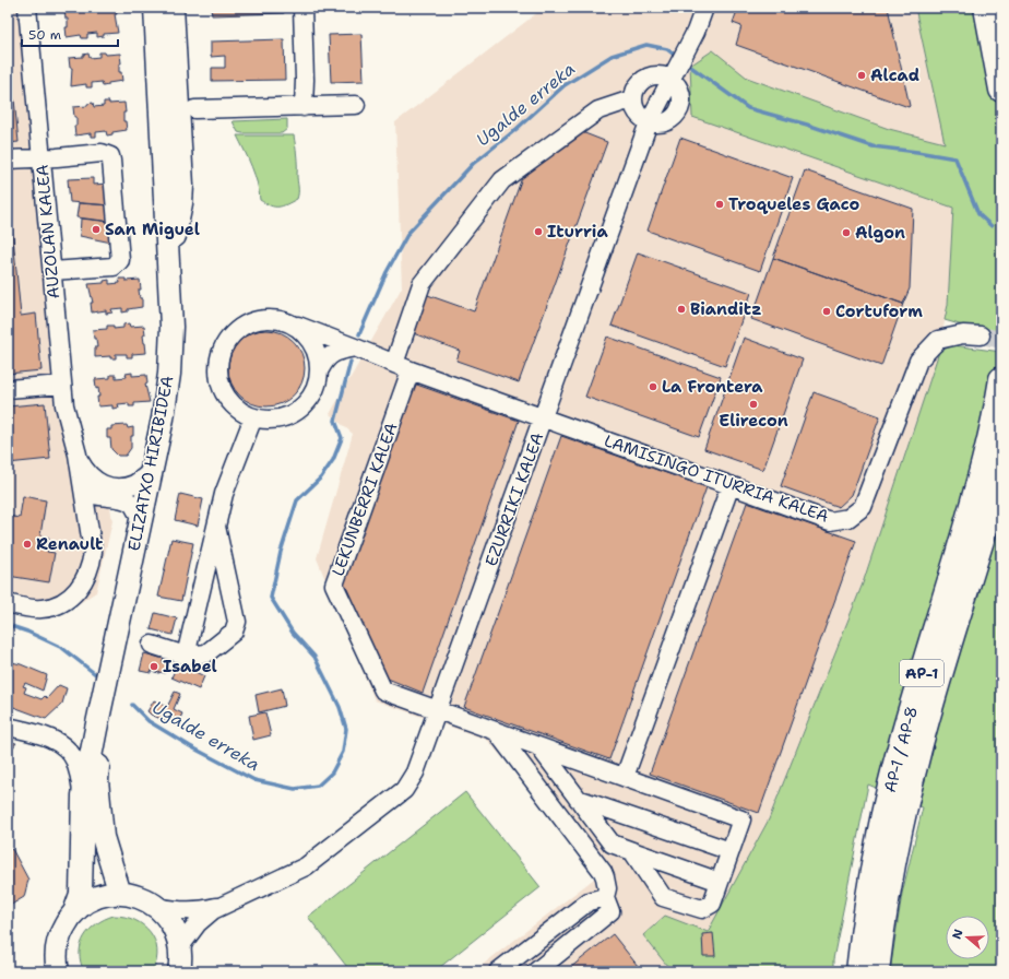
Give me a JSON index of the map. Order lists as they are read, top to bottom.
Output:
{
  "streets": {
    "highway": ["AP-1", "AP-1 / AP-8"],
    "main road": ["ELIZATXO HIRIBIDEA"],
    "street": [
      "AUZOLAN KALEA",
      "LAMISINGO ITURRIA KALEA",
      "LEKUNBERRI KALEA",
      "EZURRIKI KALEA"
    ]
  },
  "crossings": [
    ["LAMISINGO ITURRIA KALEA", "LEKUNBERRI KALEA"],
    ["LAMISINGO ITURRIA KALEA", "EZURRIKI KALEA"],
    ["LEKUNBERRI KALEA", "EZURRIKI KALEA"]
  ],
  "water": ["Ugalde erreka"],
  "places": [
    "Alcad",
    "Troqueles Gaco",
    "San Miguel",
    "Iturria",
    "Algon",
    "Bianditz",
    "Cortuform",
    "La Frontera",
    "Elirecon",
    "Renault",
    "Isabel"
  ],
  "scale_bar": "50 m",
  "north": "left"
}
